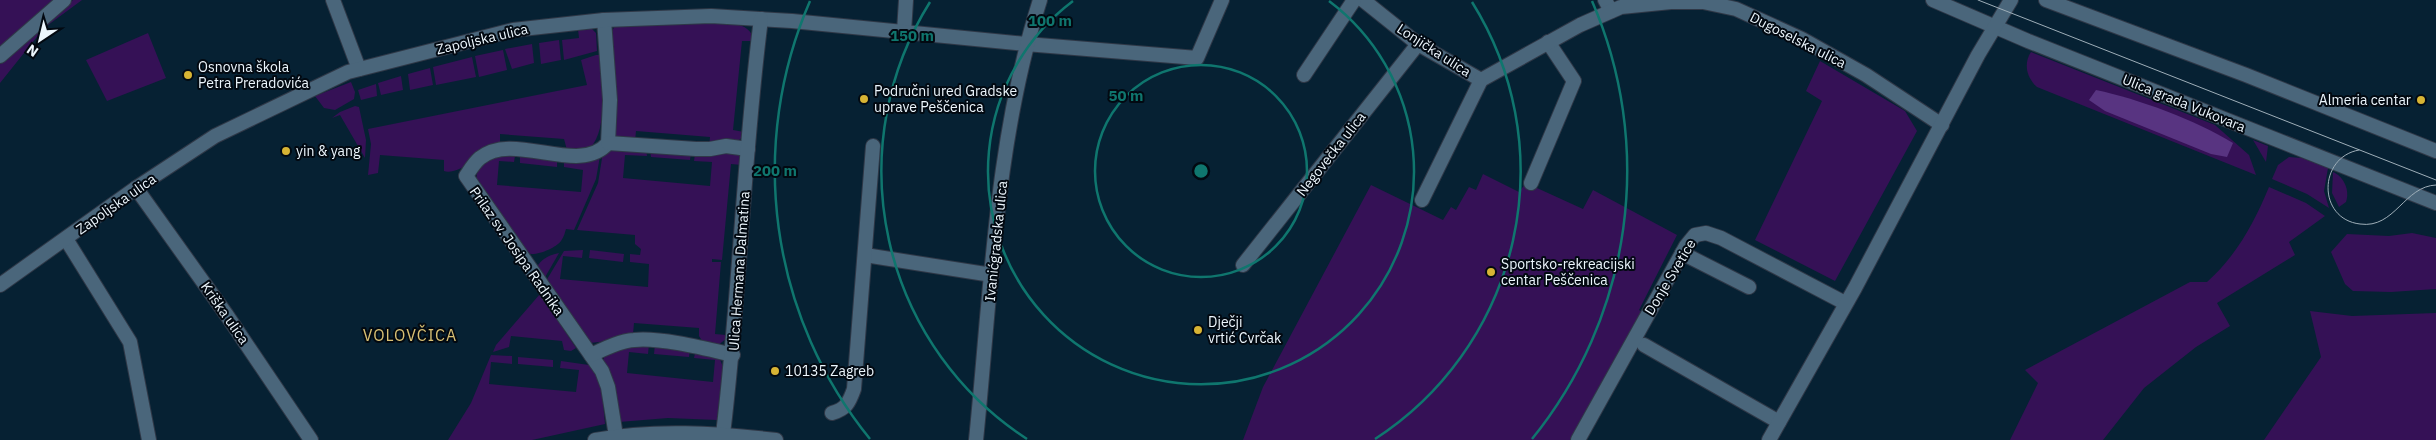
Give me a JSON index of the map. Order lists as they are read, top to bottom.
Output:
{
  "streets": {
    "street": [
      "Zapoljska ulica",
      "Dugoselska ulica",
      "Lonjička ulica",
      "Ulica grada Vukovara",
      "Negovečka ulica",
      "Ivanićgradska ulica",
      "Prilaz sv. Josipa Radnika",
      "Ulica Hermana Dalmatina",
      "Donje Svetice",
      "Kriška ulica"
    ]
  },
  "crossings": [
    ["Zapoljska ulica", "Ivanićgradska ulica"],
    ["Zapoljska ulica", "Ulica Hermana Dalmatina"],
    ["Zapoljska ulica", "Kriška ulica"],
    ["Dugoselska ulica", "Lonjička ulica"],
    ["Lonjička ulica", "Negovečka ulica"]
  ],
  "districts": ["VOLOVČICA"],
  "places": [
    "Osnovna škola Petra Preradovića",
    "Područni ured Gradske uprave Peščenica",
    "Almeria centar",
    "yin & yang",
    "Sportsko-rekreacijski centar Peščenica",
    "Dječji vrtić Cvrčak",
    "10135 Zagreb"
  ],
  "north": "bottom left",
  "rings": [
    "100 m",
    "150 m",
    "50 m",
    "200 m"
  ]
}
